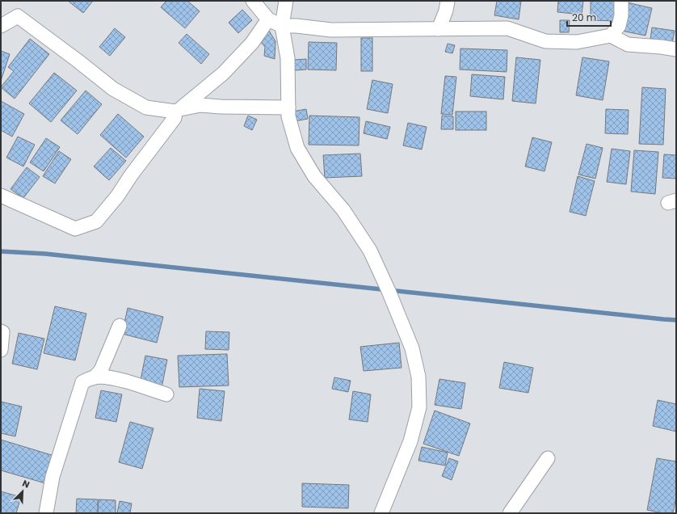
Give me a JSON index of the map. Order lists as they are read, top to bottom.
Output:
{
  "scale_bar": "20 m",
  "north": "top right"
}
